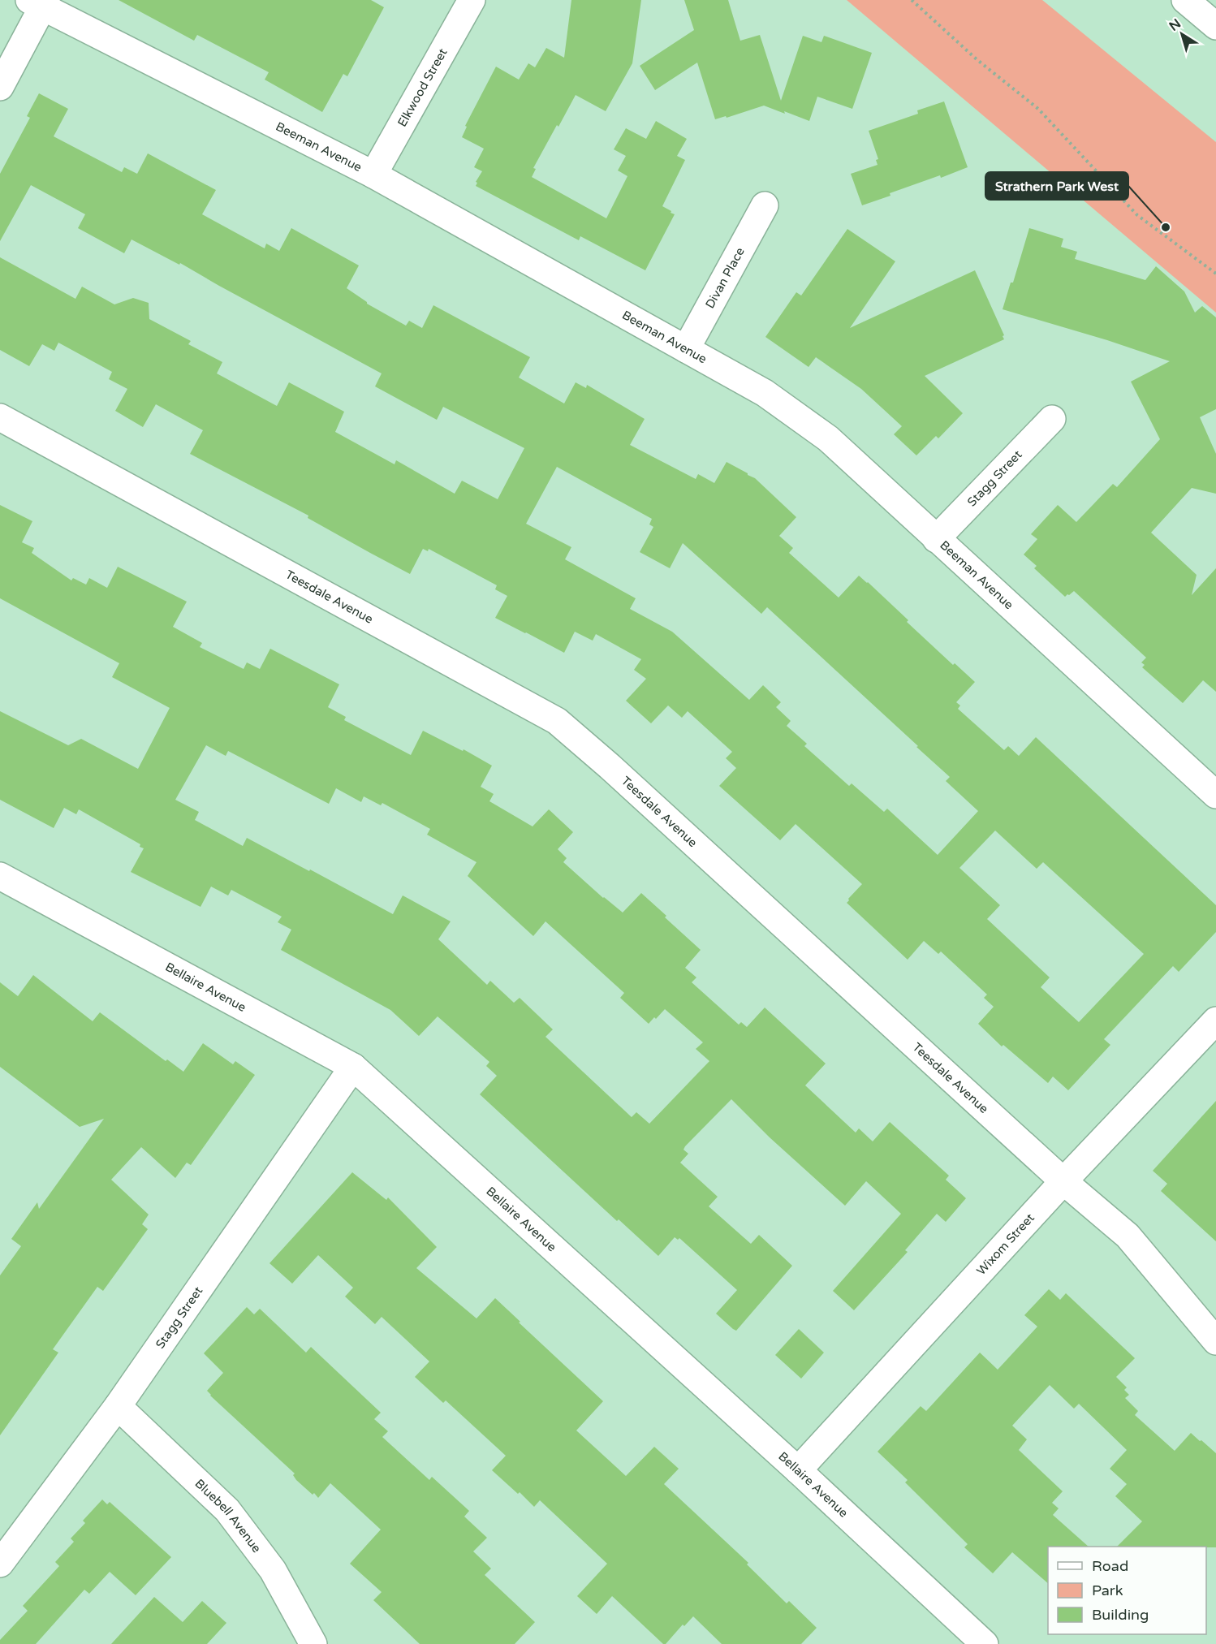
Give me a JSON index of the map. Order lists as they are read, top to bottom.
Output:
{
  "streets": {
    "main road": [
      "Elkwood Street",
      "Beeman Avenue",
      "Divan Place",
      "Stagg Street",
      "Teesdale Avenue",
      "Bellaire Avenue",
      "Wixom Street",
      "Bluebell Avenue"
    ]
  },
  "crossings": [
    ["Elkwood Street", "Beeman Avenue"],
    ["Beeman Avenue", "Divan Place"],
    ["Beeman Avenue", "Stagg Street"],
    ["Stagg Street", "Bellaire Avenue"],
    ["Stagg Street", "Bluebell Avenue"],
    ["Teesdale Avenue", "Wixom Street"],
    ["Bellaire Avenue", "Wixom Street"]
  ],
  "places": ["Strathern Park West"],
  "legend": ["Road", "Park", "Building"],
  "north": "top left"
}
